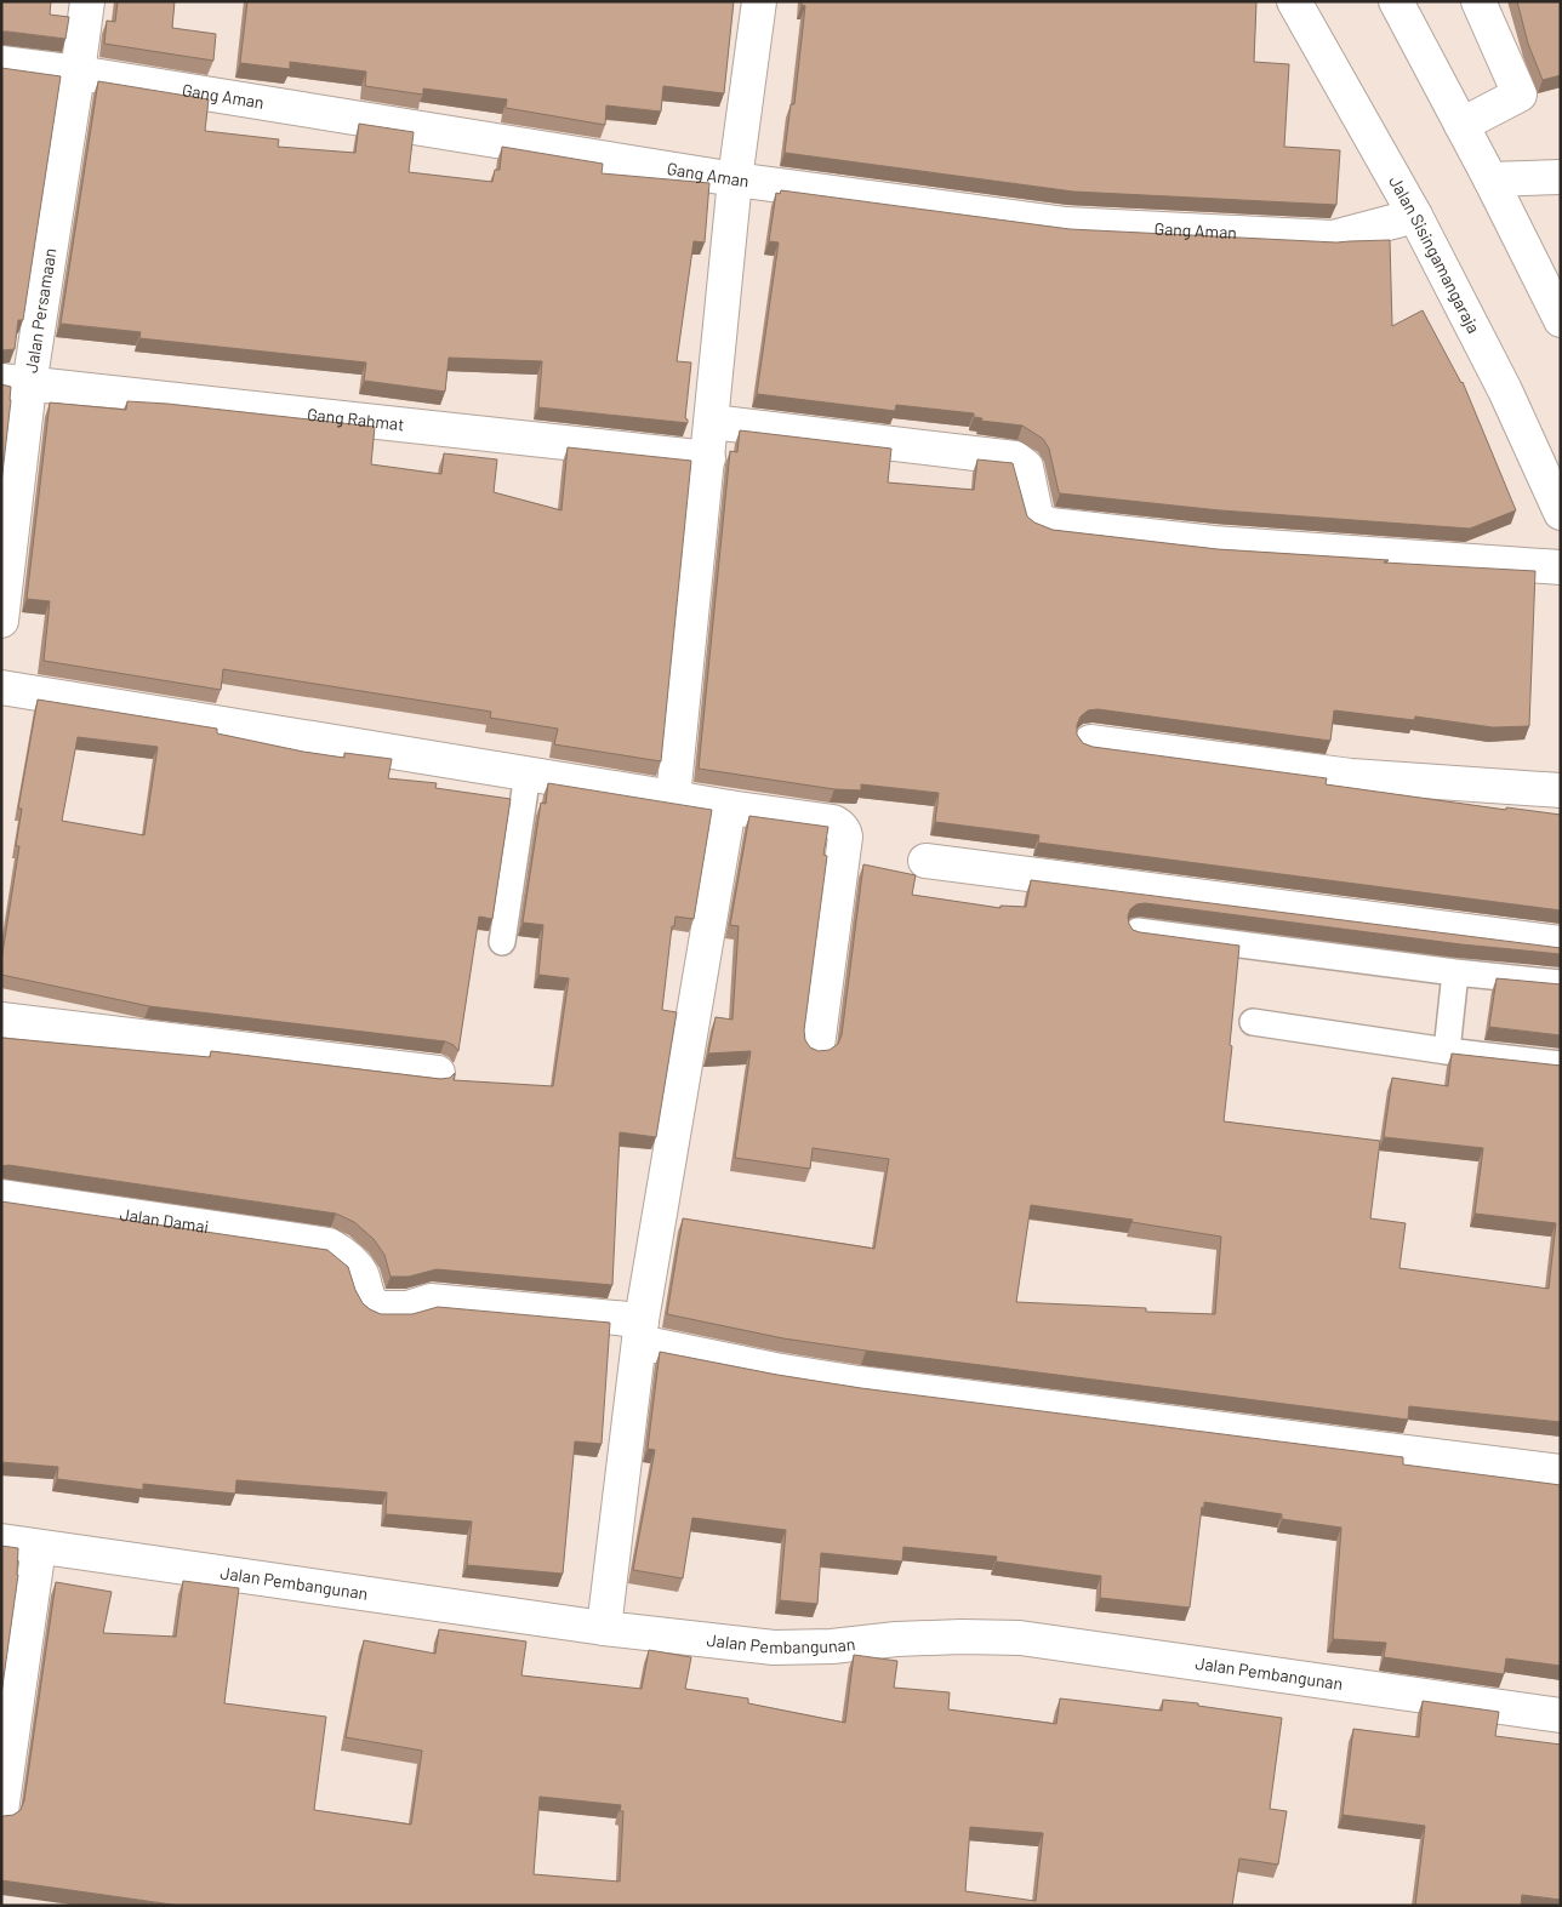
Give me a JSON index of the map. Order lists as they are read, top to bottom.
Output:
{
  "streets": {
    "street": [
      "Gang Aman",
      "Jalan Sisingamangaraja",
      "Jalan Persamaan",
      "Gang Rahmat",
      "Jalan Damai",
      "Jalan Pembangunan"
    ]
  },
  "crossings": [
    ["Gang Aman", "Jalan Sisingamangaraja"],
    ["Gang Aman", "Jalan Persamaan"],
    ["Jalan Persamaan", "Gang Rahmat"]
  ]
}
